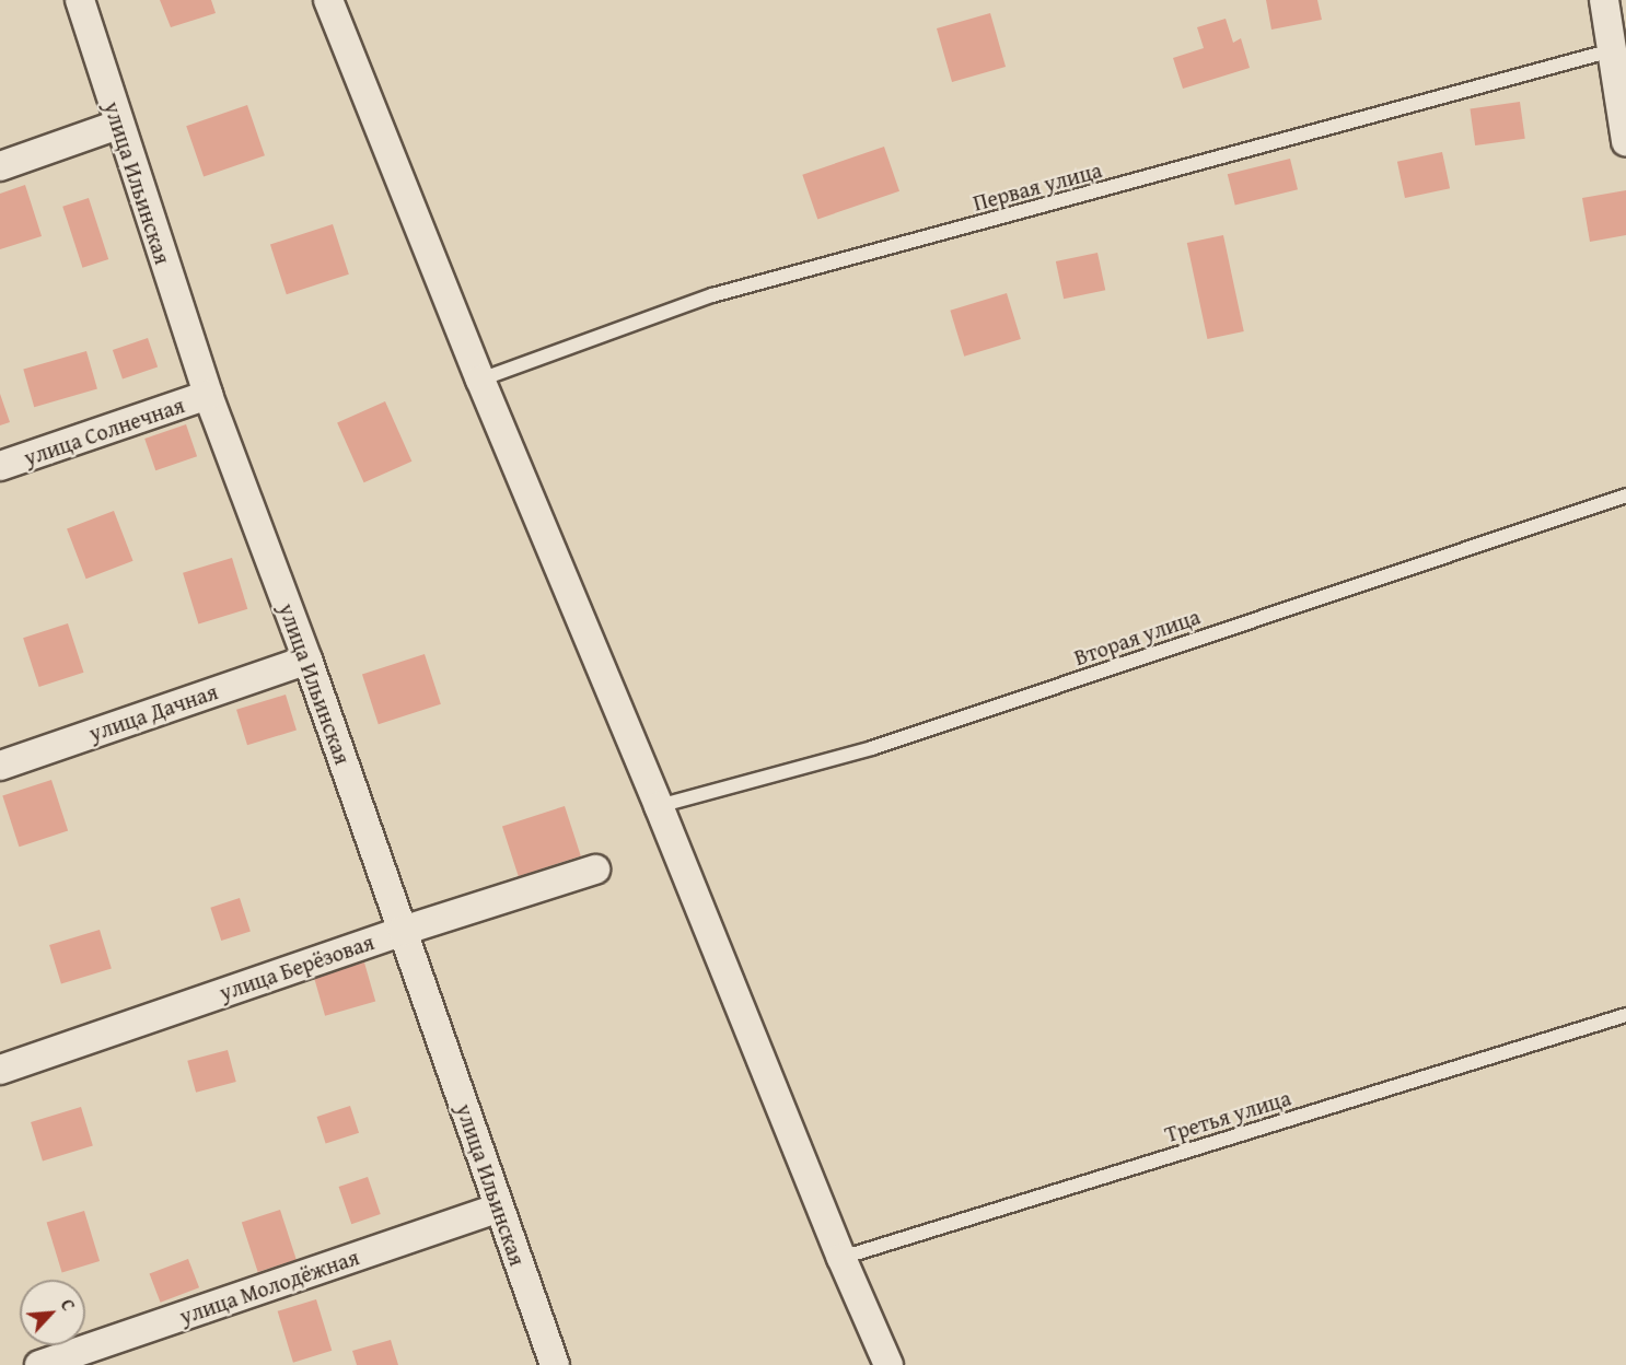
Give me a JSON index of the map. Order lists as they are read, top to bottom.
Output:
{
  "streets": {
    "street": [
      "улица Ильинская",
      "улица Солнечная",
      "улица Дачная",
      "улица Берёзовая",
      "улица Молодёжная"
    ],
    "lane": ["Первая улица", "Вторая улица", "Третья улица"]
  },
  "crossings": [
    ["улица Ильинская", "улица Солнечная"],
    ["улица Ильинская", "улица Дачная"],
    ["улица Ильинская", "улица Берёзовая"],
    ["улица Ильинская", "улица Молодёжная"]
  ],
  "north": "top right"
}
